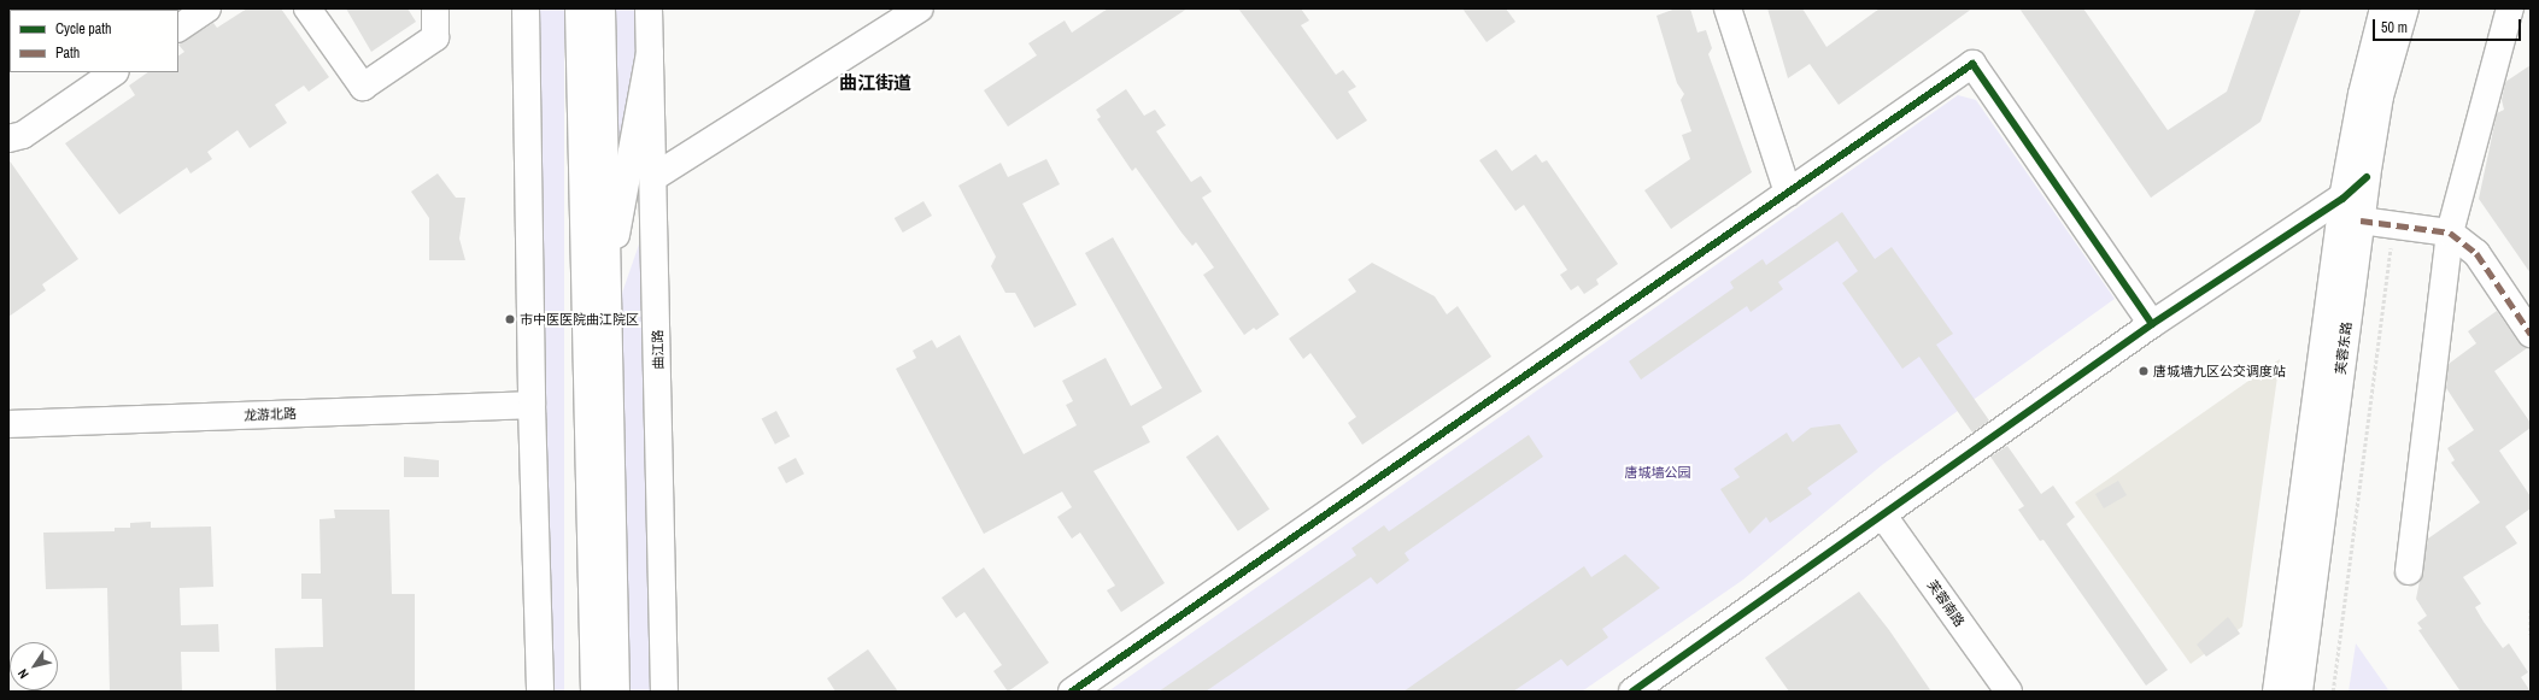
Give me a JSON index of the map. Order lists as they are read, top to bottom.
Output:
{
  "streets": {
    "main road": [
      "芙蓉东路",
      "曲江路",
      "龙游北路",
      "芙蓉南路"
    ]
  },
  "districts": ["曲江街道"],
  "parks": ["唐城墙公园"],
  "places": ["市中医医院曲江院区", "唐城墙九区公交调度站"],
  "legend": ["Cycle path", "Path"],
  "scale_bar": "50 m",
  "north": "bottom left"
}
